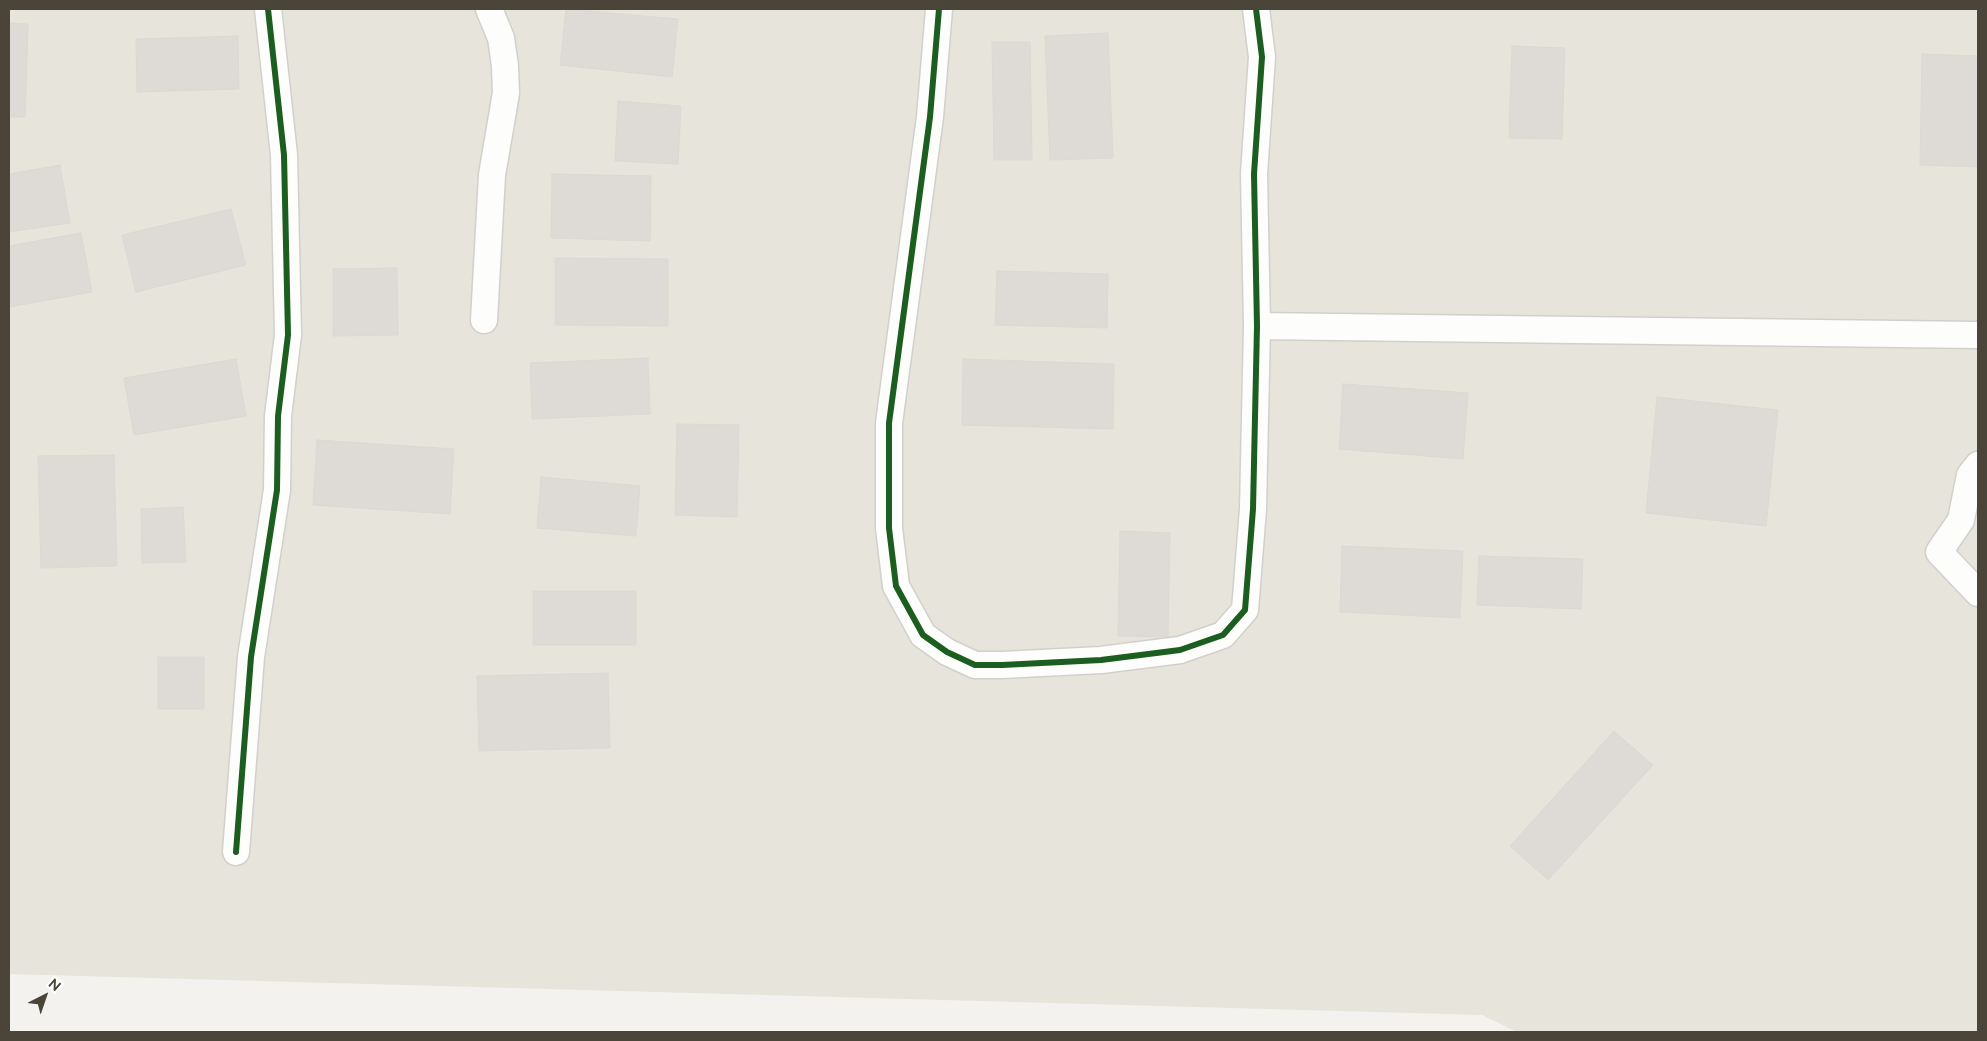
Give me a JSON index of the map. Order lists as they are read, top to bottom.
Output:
{
  "north": "top right"
}
